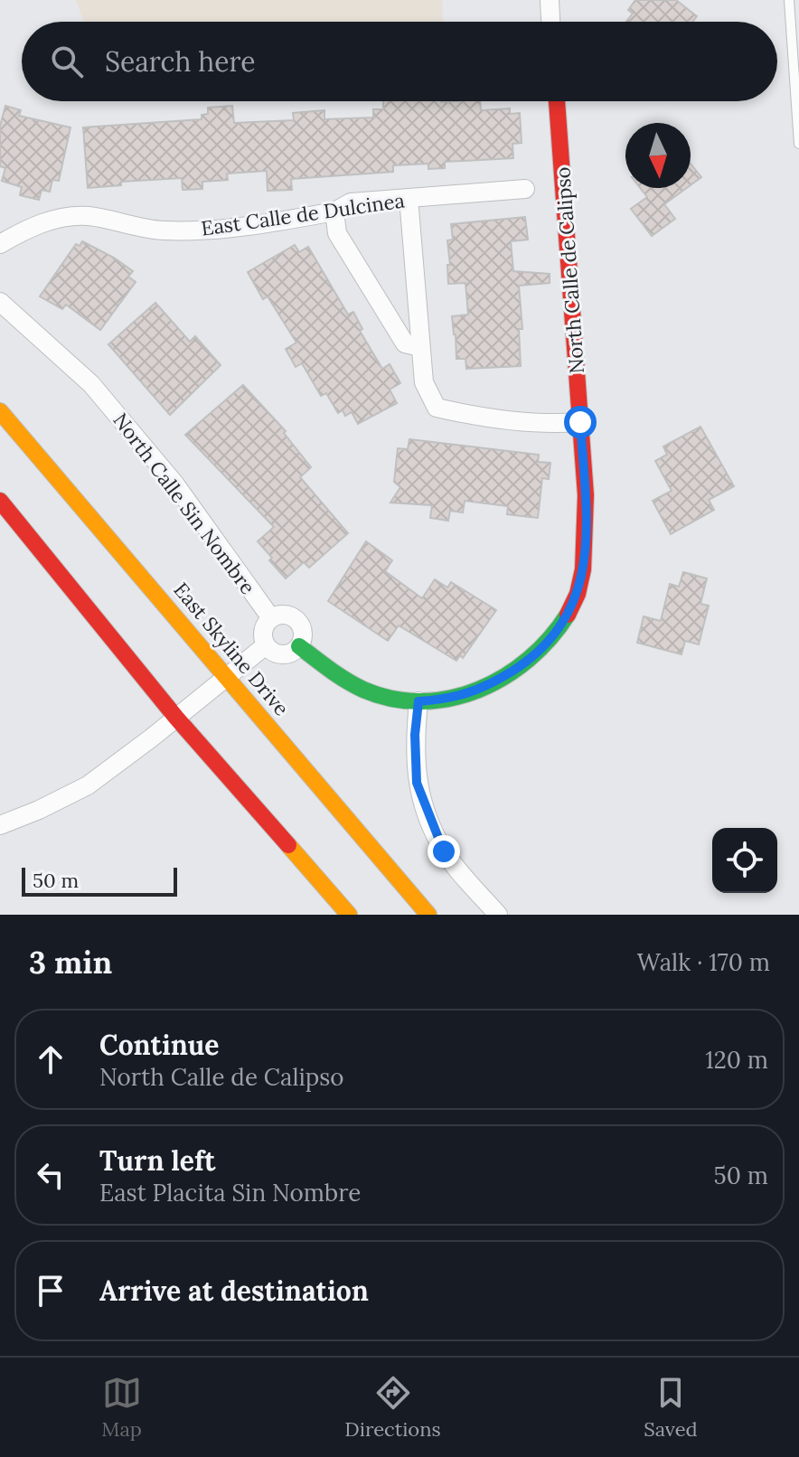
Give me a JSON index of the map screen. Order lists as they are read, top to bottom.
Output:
{
  "streets": {
    "main road": ["North Calle de Calipso", "East Skyline Drive"],
    "street": ["East Calle de Dulcinea", "North Calle Sin Nombre"]
  },
  "scale_bar": "50 m",
  "north": "bottom",
  "page": {
    "search": "Search here",
    "scale": "50 m",
    "heading": ["3 min", "Walk · 170 m"],
    "list": [
      ["Continue", "North Calle de Calipso", "120 m"],
      ["Turn left", "East Placita Sin Nombre", "50 m"],
      "Arrive at destination"
    ],
    "nav": ["Map", "Directions", "Saved"]
  }
}
